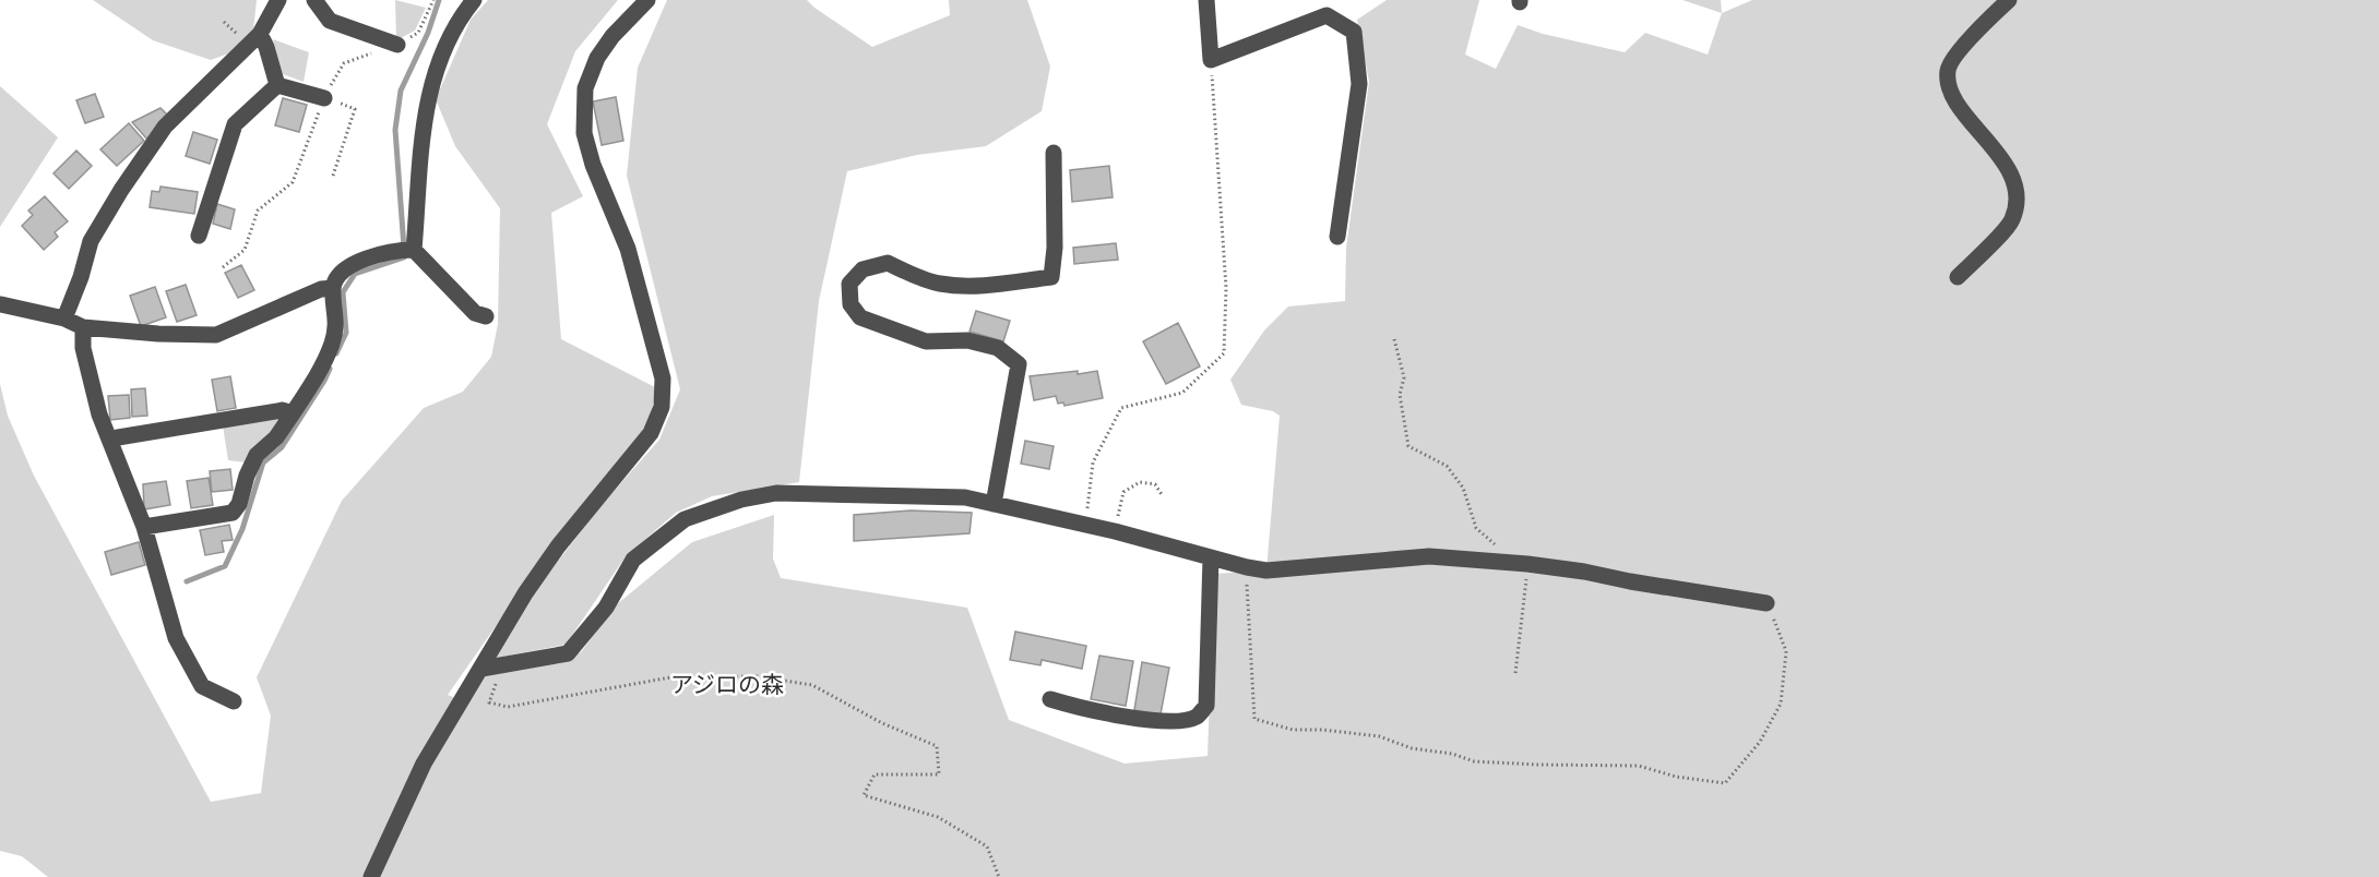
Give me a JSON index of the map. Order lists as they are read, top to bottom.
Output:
{
  "parks": ["アジロの森"]
}
